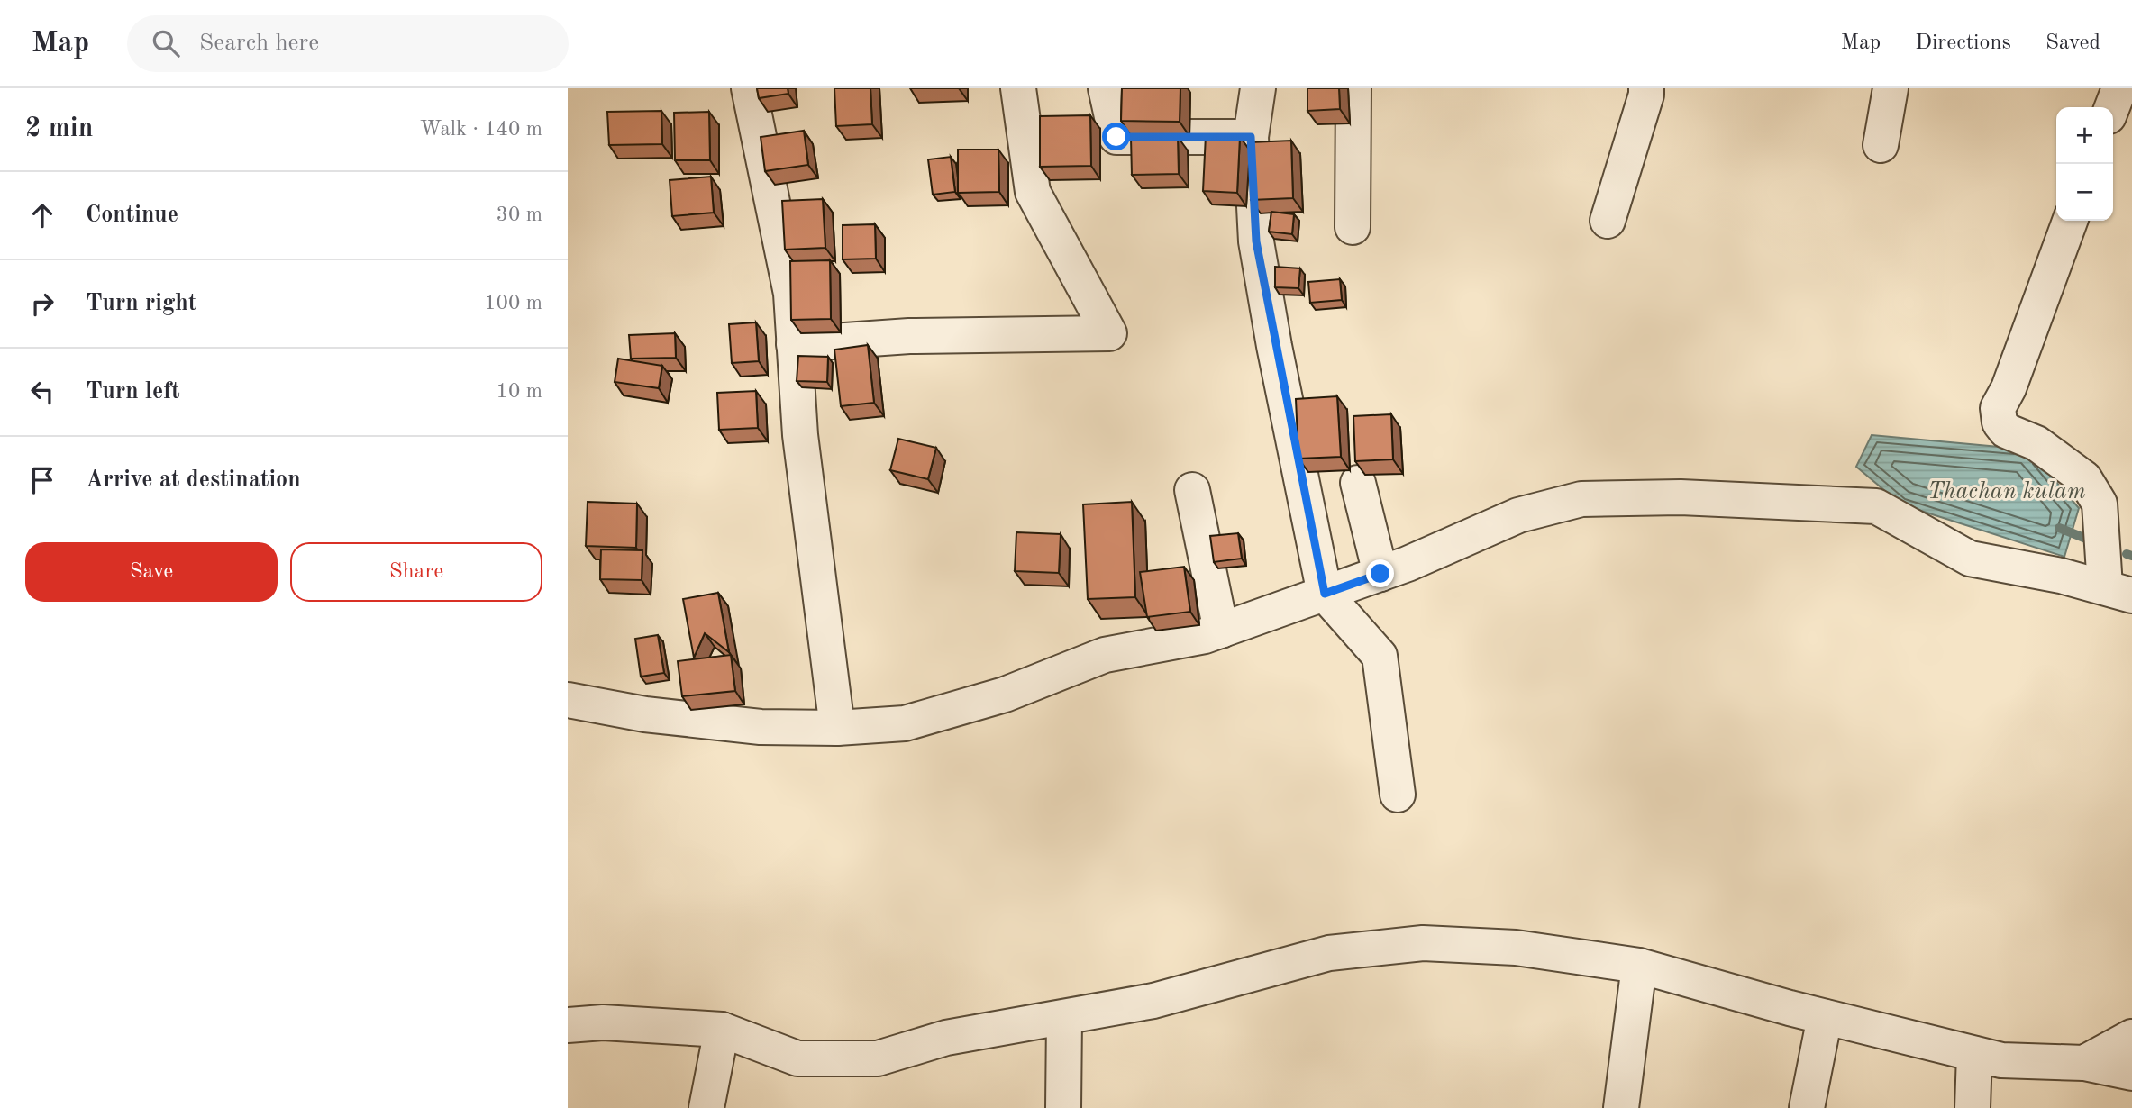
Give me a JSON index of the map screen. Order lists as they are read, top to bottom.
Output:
{
  "water": ["Thachan kulam"],
  "page": {
    "header": "Map",
    "search": "Search here",
    "nav": ["Map", "Directions", "Saved"],
    "heading": ["2 min", "Walk · 140 m"],
    "map_buttons": ["+", "−"],
    "list": [
      ["Continue", "30 m"],
      ["Turn right", "100 m"],
      ["Turn left", "10 m"],
      "Arrive at destination"
    ],
    "buttons": ["Save", "Share"]
  }
}
